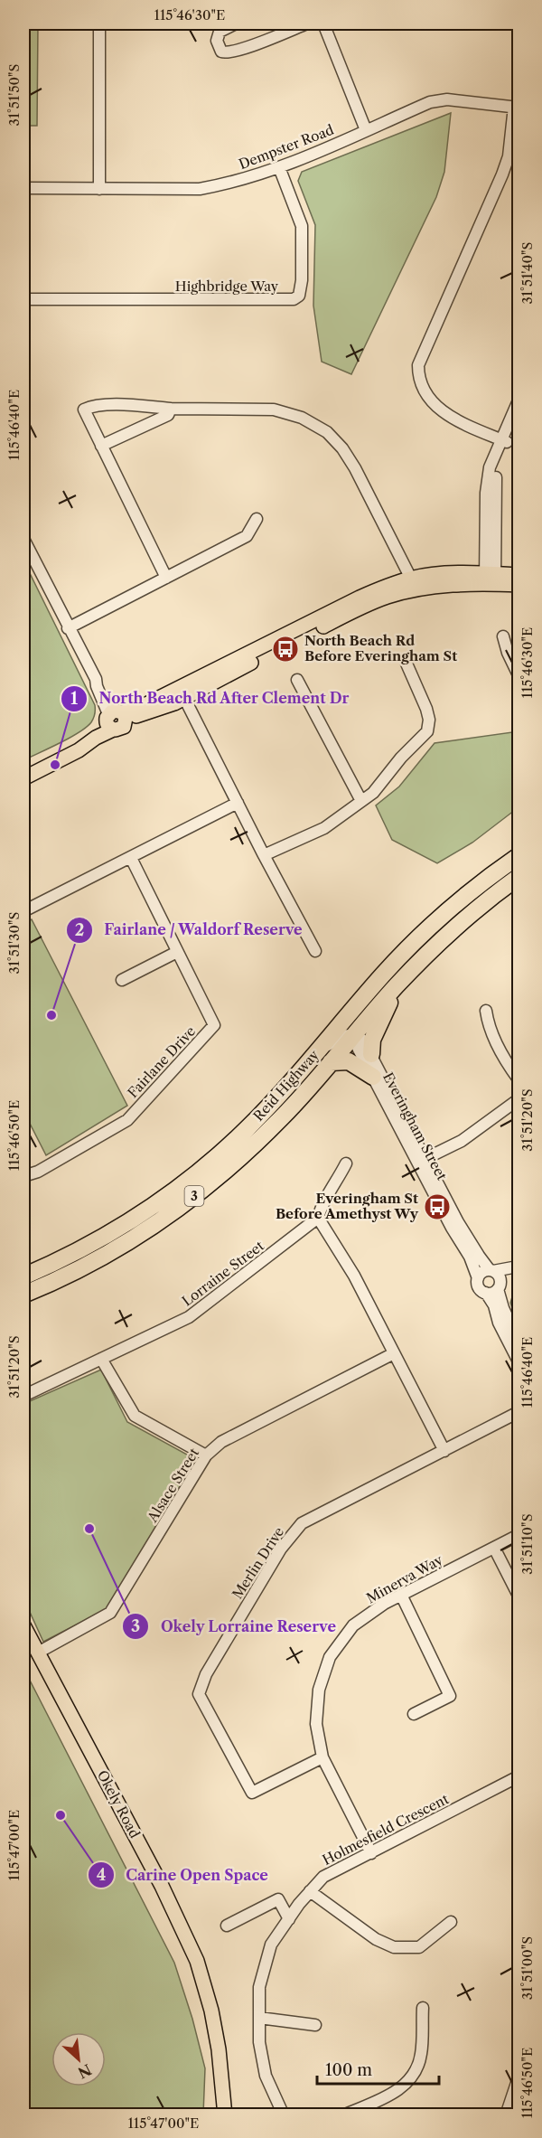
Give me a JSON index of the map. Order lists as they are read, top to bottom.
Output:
{
  "streets": {
    "highway": ["Reid Highway", "3"],
    "main road": ["Okely Road"],
    "street": [
      "Dempster Road",
      "Highbridge Way",
      "Fairlane Drive",
      "Everingham Street",
      "Lorraine Street",
      "Alsace Street",
      "Merlin Drive",
      "Minerva Way",
      "Holmesfield Crescent"
    ]
  },
  "crossings": [
    ["Dempster Road", "Highbridge Way"],
    ["Reid Highway", "Everingham Street"],
    ["Alsace Street", "Okely Road"],
    ["Merlin Drive", "Minerva Way"],
    ["Minerva Way", "Holmesfield Crescent"]
  ],
  "places": {
    "bus stop": ["North Beach Rd Before Everingham St", "Everingham St Before Amethyst Wy"],
    "other": [
      "North Beach Rd After Clement Dr",
      "Fairlane / Waldorf Reserve",
      "Okely Lorraine Reserve",
      "Carine Open Space"
    ]
  },
  "scale_bar": "100 m",
  "north": "bottom right",
  "coordinates": [
    "115°46'30\"E",
    "31°51'50\"S",
    "31°51'40\"S",
    "115°46'40\"E",
    "31°51'30\"S",
    "31°51'20\"S",
    "115°46'50\"E",
    "31°51'10\"S",
    "115°47'00\"E",
    "31°51'00\"S"
  ]
}
